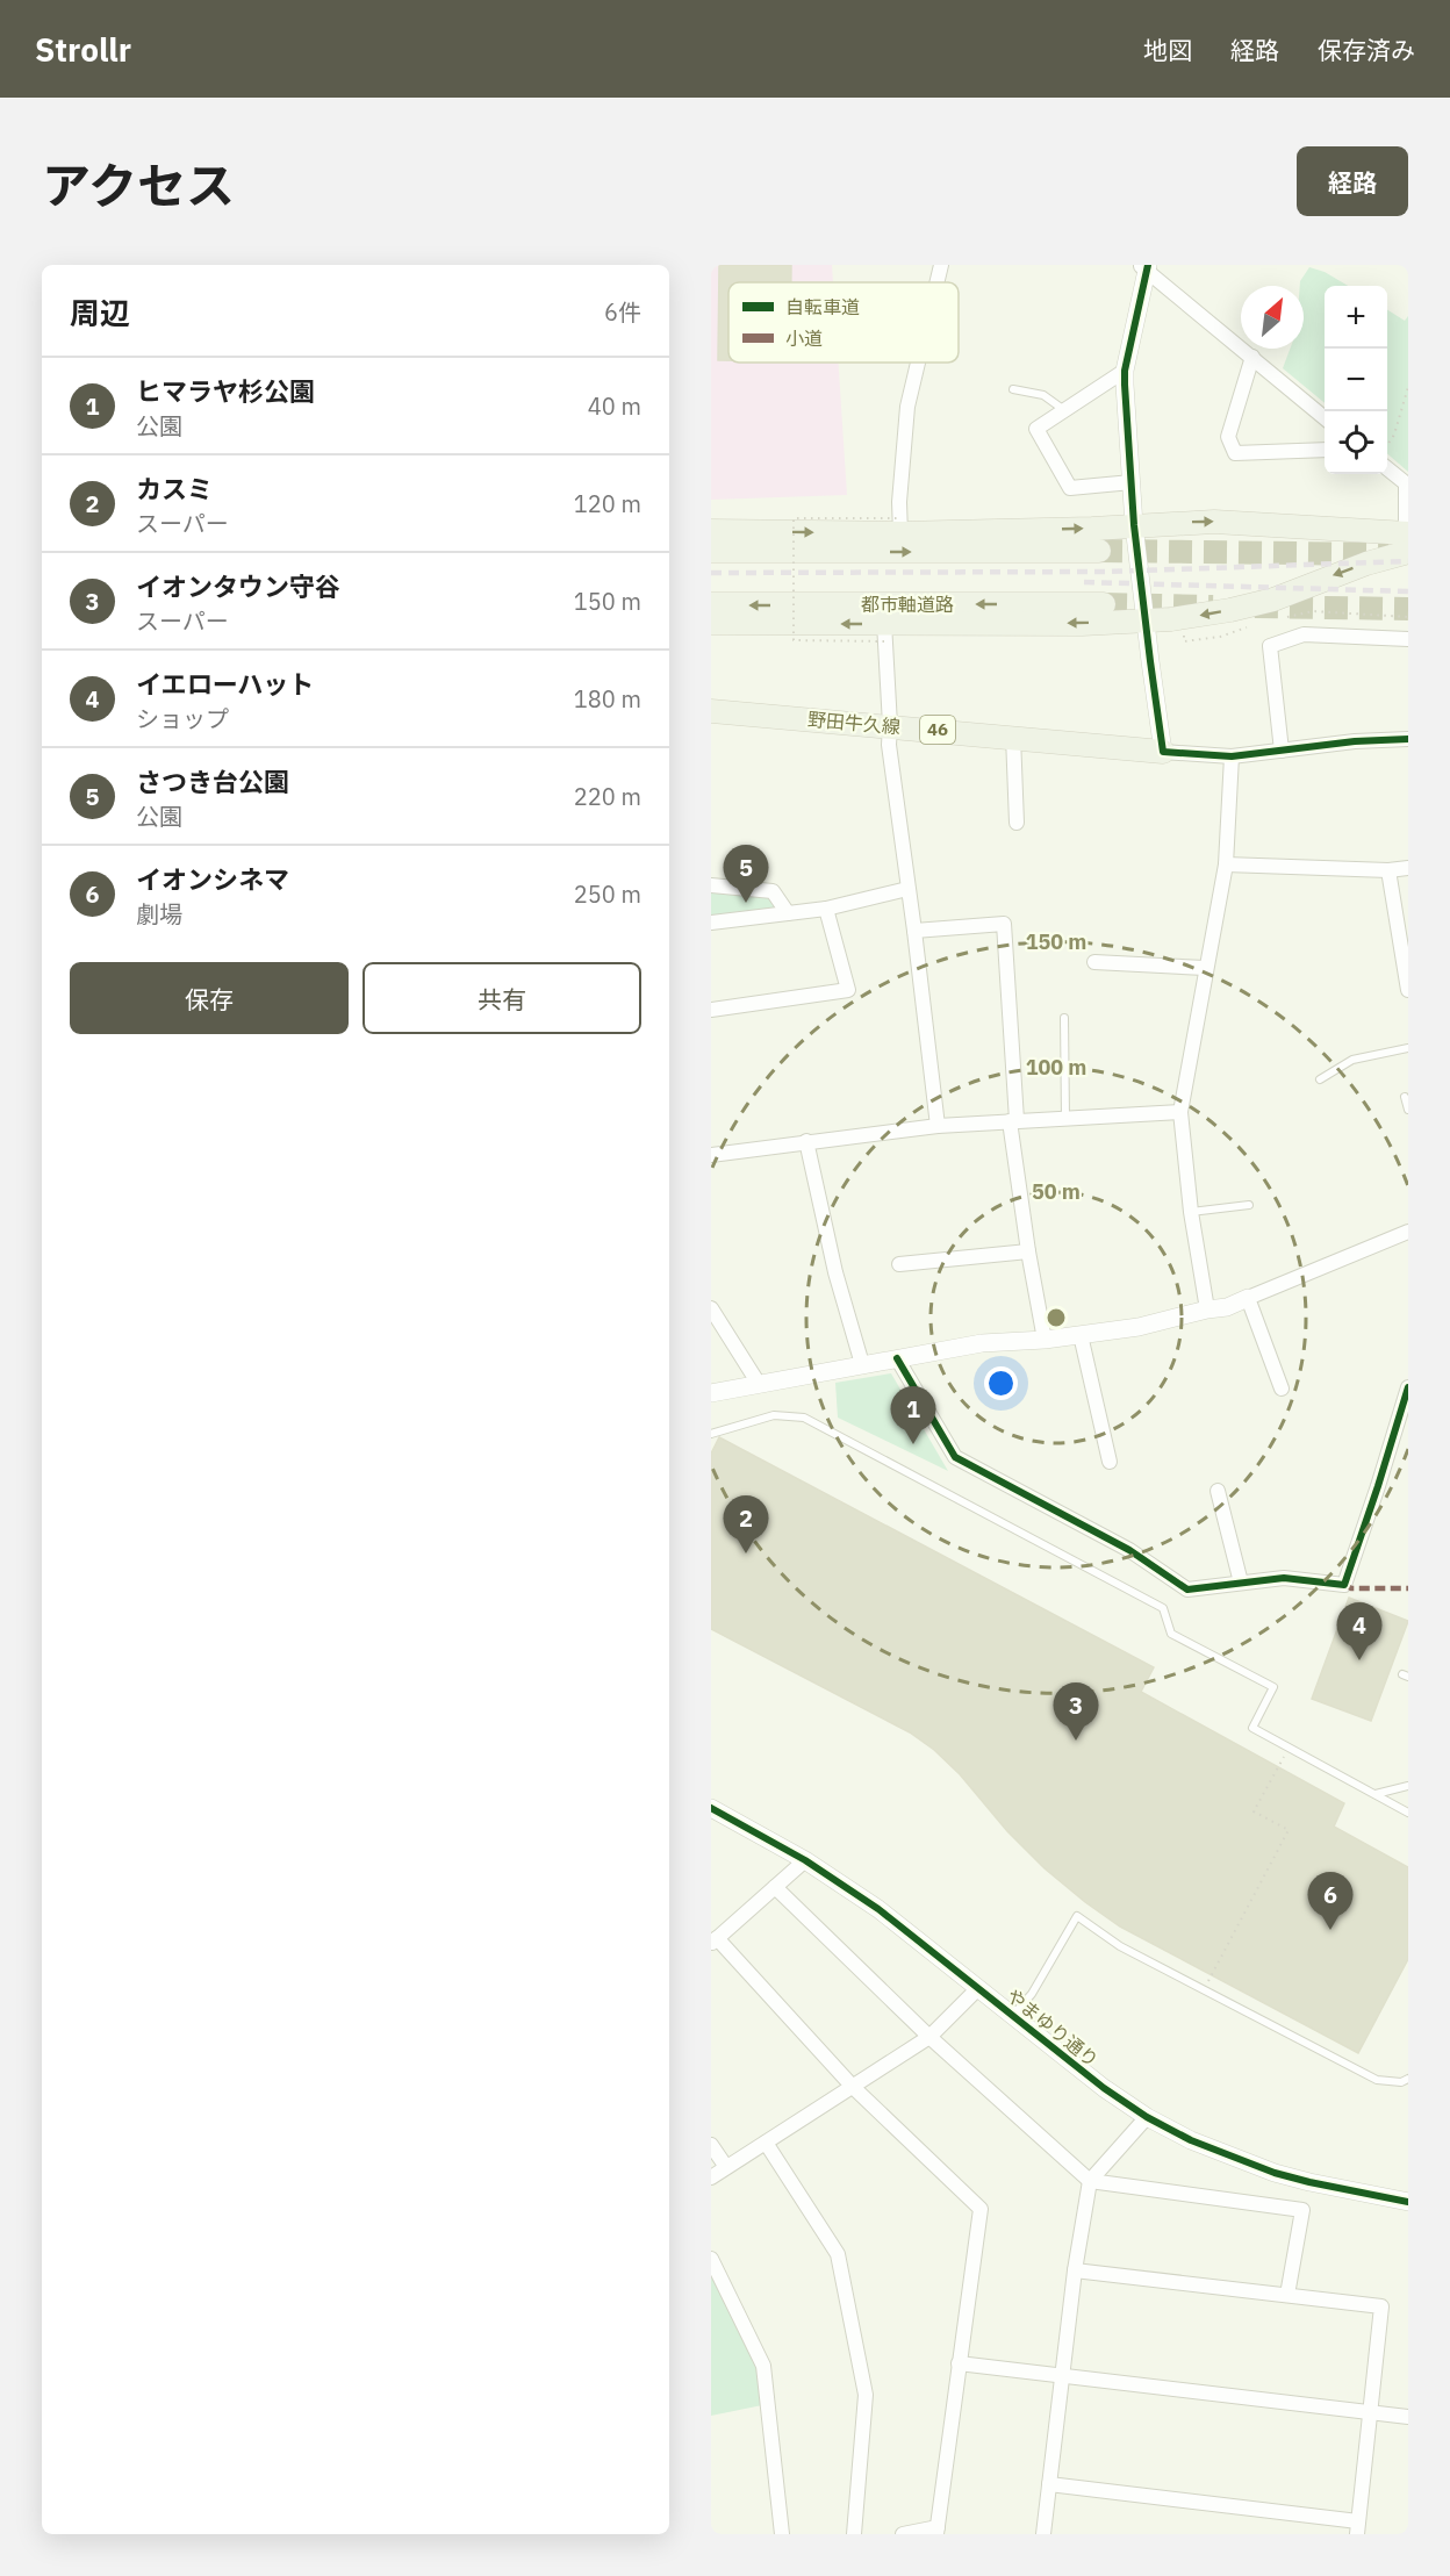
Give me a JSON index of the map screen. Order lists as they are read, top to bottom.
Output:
{
  "streets": {
    "main road": ["都市軸道路", "野田牛久線", "46"],
    "street": ["やまゆり通り"]
  },
  "legend": ["自転車道", "小道"],
  "north": "top right",
  "page": {
    "header": "Strollr",
    "nav": ["地図", "経路", "保存済み"],
    "title": "アクセス",
    "buttons": [
      "経路",
      ["保存", "共有"]
    ],
    "heading": ["周辺", "6件"],
    "map_buttons": ["+", "−"],
    "list": [
      {
        "mark": "1",
        "name": "ヒマラヤ杉公園",
        "note": "公園",
        "value": "40 m"
      },
      {
        "mark": "2",
        "name": "カスミ",
        "note": "スーパー",
        "value": "120 m"
      },
      {
        "mark": "3",
        "name": "イオンタウン守谷",
        "note": "スーパー",
        "value": "150 m"
      },
      {
        "mark": "4",
        "name": "イエローハット",
        "note": "ショップ",
        "value": "180 m"
      },
      {
        "mark": "5",
        "name": "さつき台公園",
        "note": "公園",
        "value": "220 m"
      },
      {
        "mark": "6",
        "name": "イオンシネマ",
        "note": "劇場",
        "value": "250 m"
      }
    ],
    "pins": [
      "5",
      "1",
      "2",
      "4",
      "3",
      "6"
    ]
  },
  "rings": ["150 m", "100 m", "50 m"]
}
